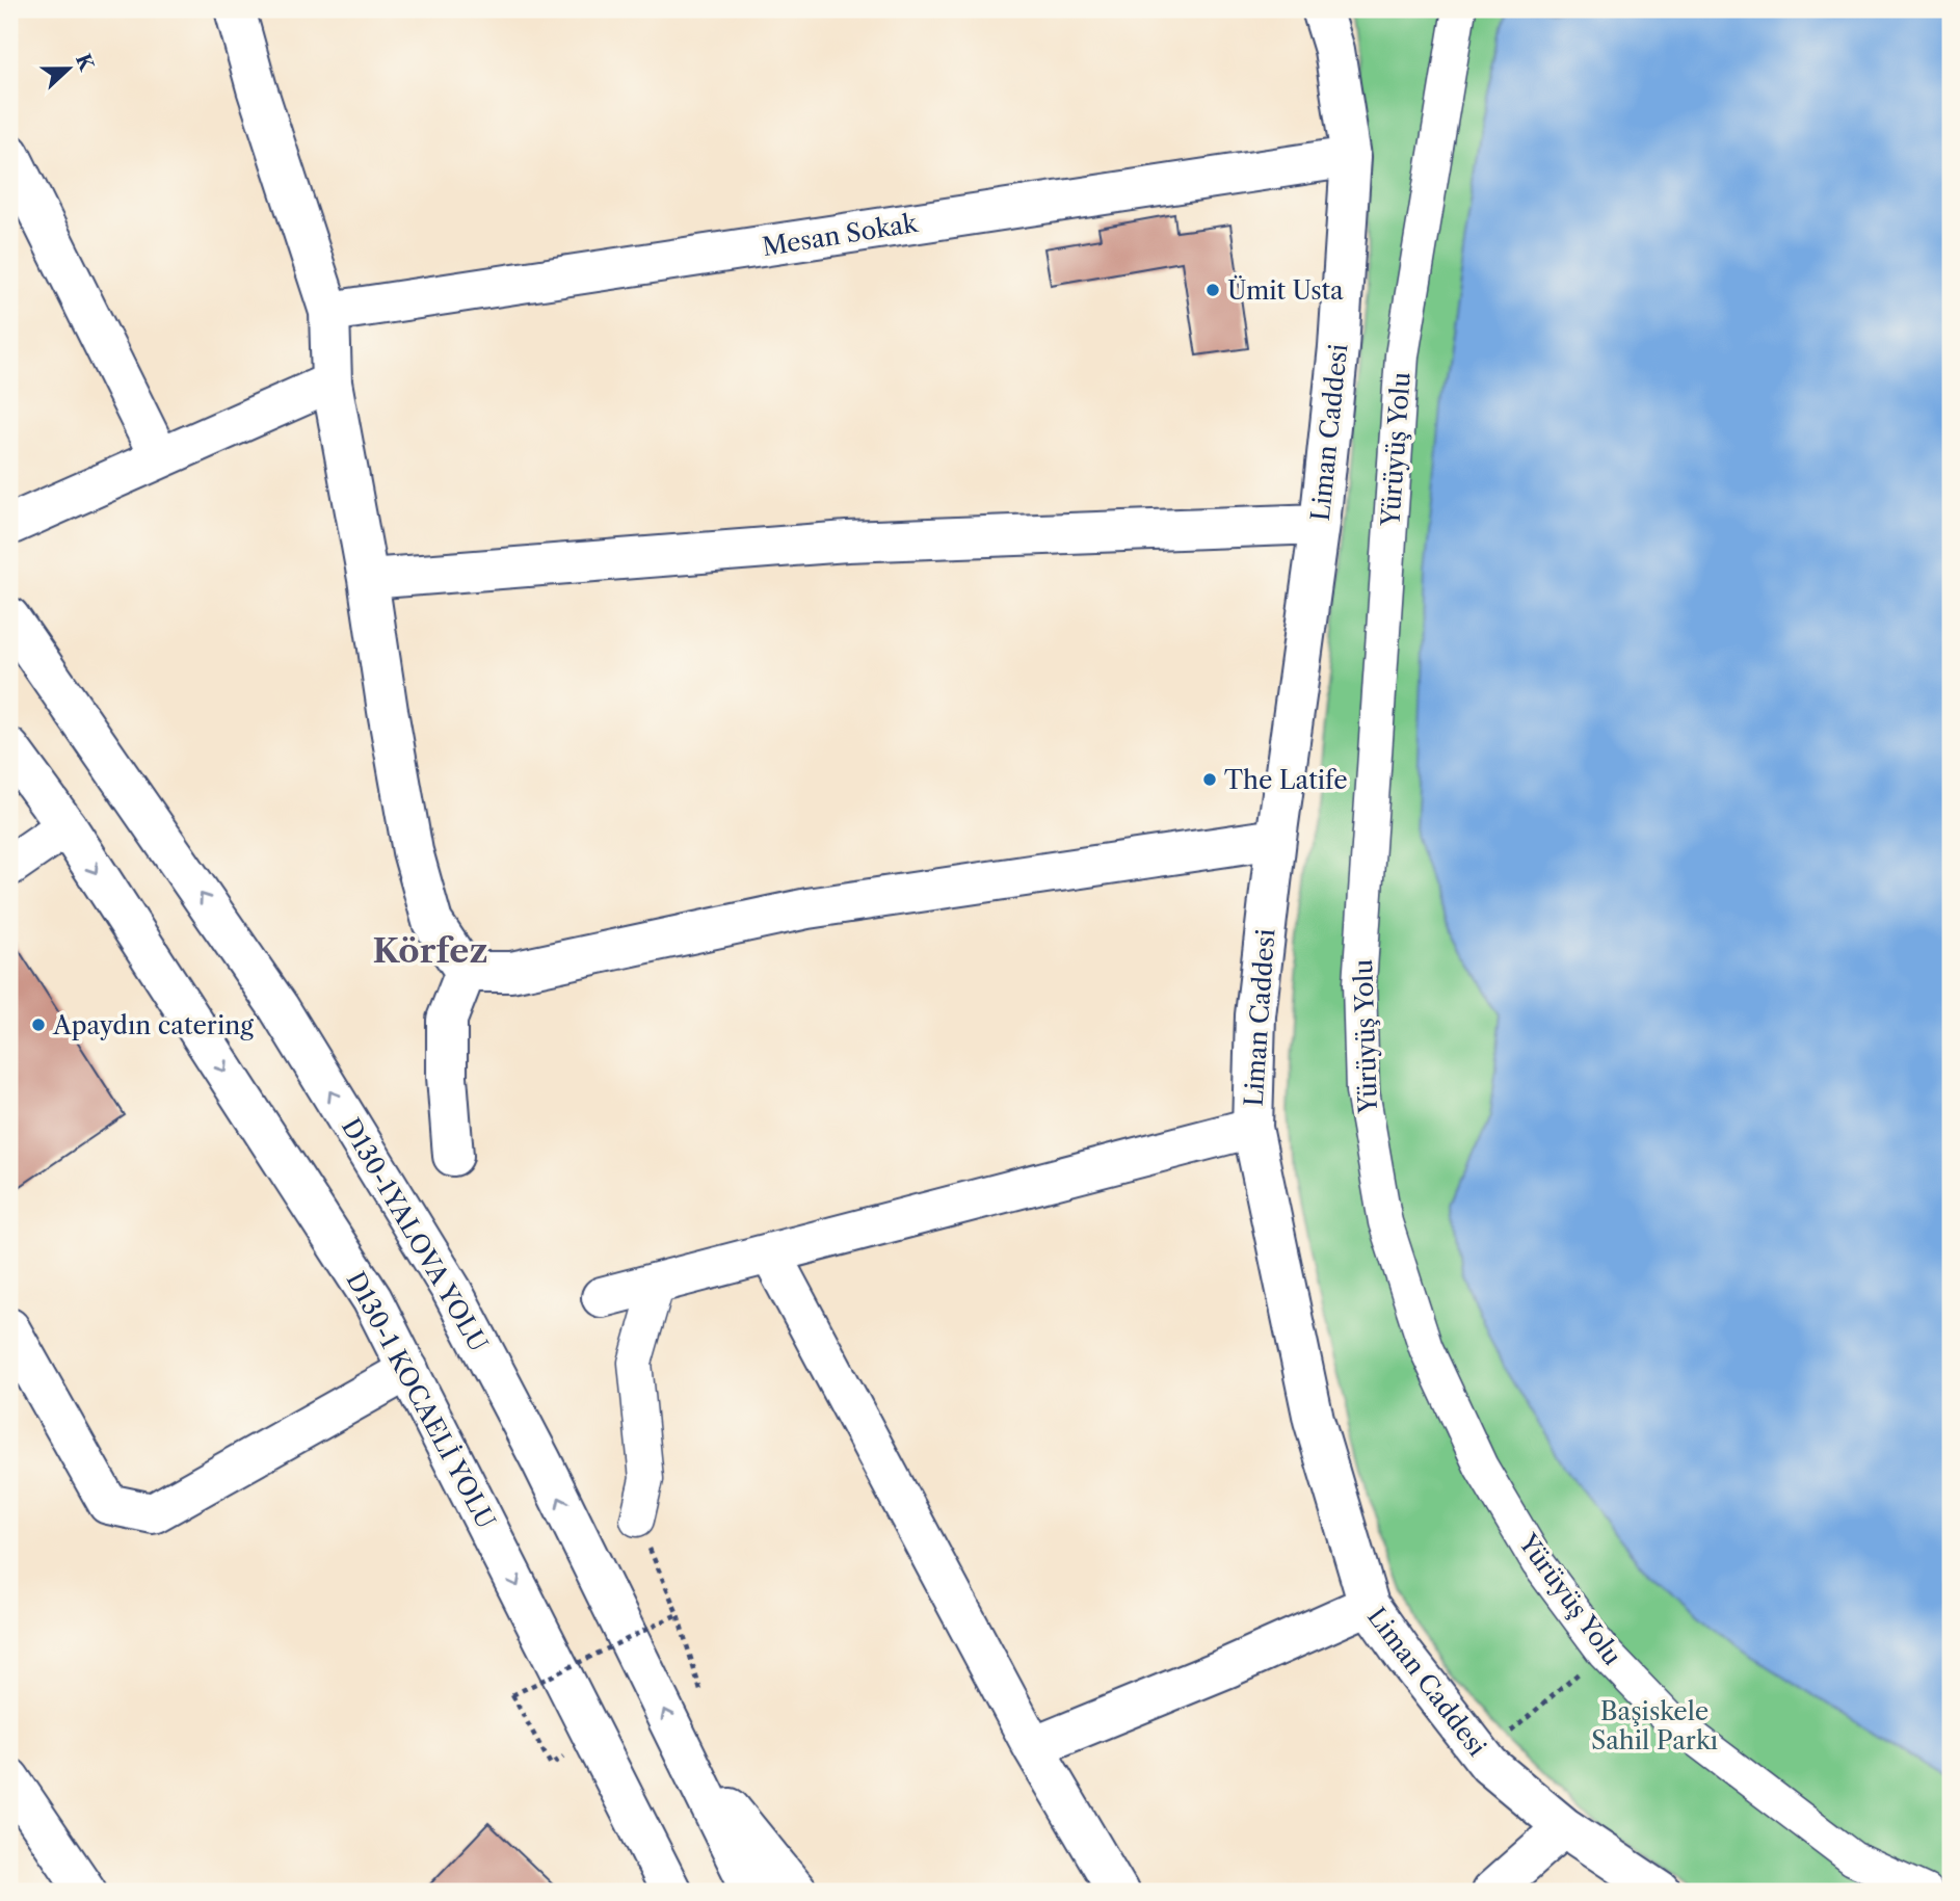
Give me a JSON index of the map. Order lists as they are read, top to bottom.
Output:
{
  "streets": {
    "main road": [
      "Mesan Sokak",
      "Liman Caddesi",
      "D130-1YALOVA YOLU",
      "D130-1 KOCAELİ YOLU"
    ],
    "street": ["Yürüyüş Yolu"]
  },
  "crossings": [
    ["Mesan Sokak", "Liman Caddesi"]
  ],
  "districts": ["Körfez"],
  "parks": ["Başiskele Sahil Parkı"],
  "places": ["Ümit Usta", "The Latife", "Apaydın catering"],
  "north": "right"
}
